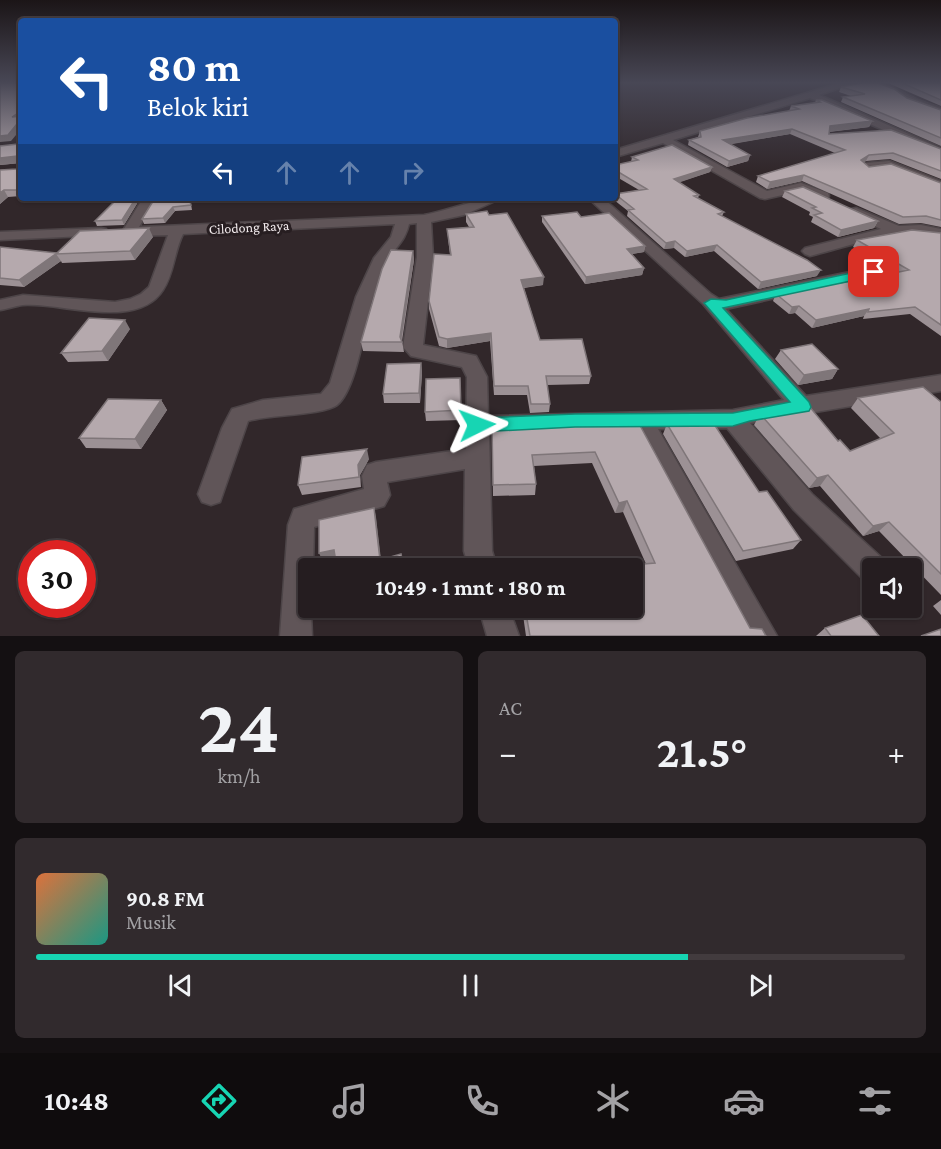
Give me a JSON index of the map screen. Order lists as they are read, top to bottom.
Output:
{
  "streets": {
    "street": ["Cilodong Raya"]
  },
  "page": {
    "turn": ["80 m", "Belok kiri"],
    "limit": "30",
    "trip": "10:49 · 1 mnt · 180 m",
    "tile": [
      ["24", "km/h"],
      "AC"
    ],
    "heat": ["−", "21.5°", "+"],
    "song": ["90.8 FM", "Musik"],
    "tabs": "10:48"
  }
}
